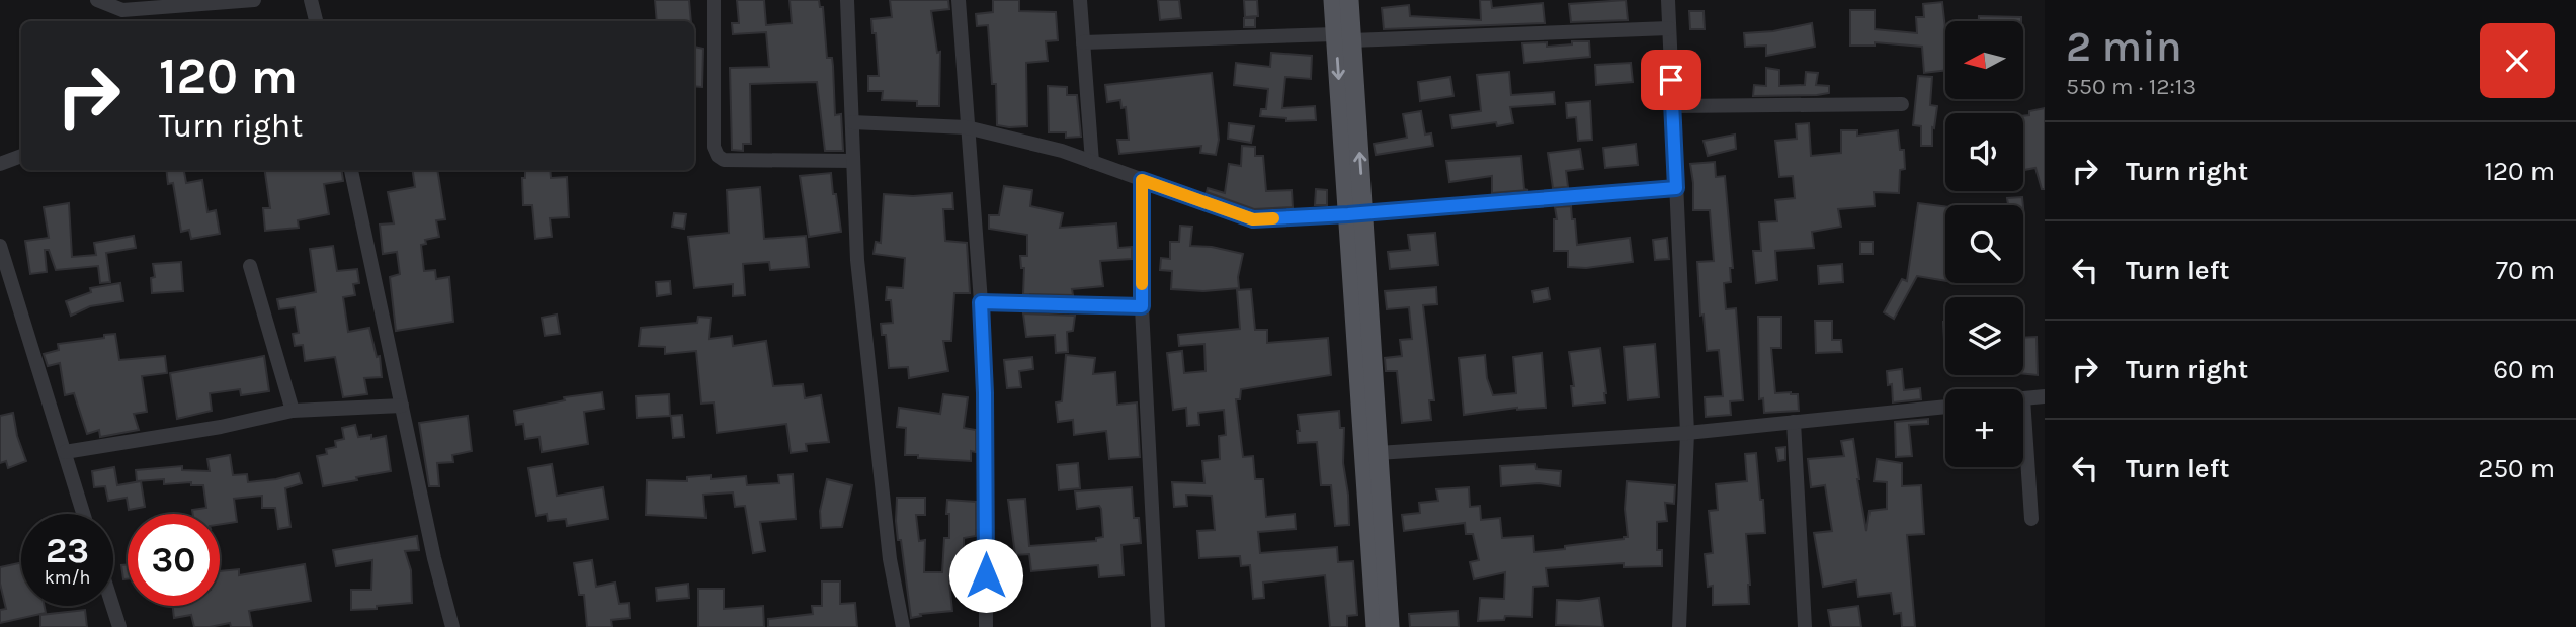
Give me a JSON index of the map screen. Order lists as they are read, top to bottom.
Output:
{
  "north": "left",
  "page": {
    "heading": ["2 min", "550 m · 12:13"],
    "map_buttons": "+",
    "turn": ["120 m", "Turn right"],
    "list": [
      {
        "name": "Turn right",
        "value": "120 m"
      },
      {
        "name": "Turn left",
        "value": "70 m"
      },
      {
        "name": "Turn right",
        "value": "60 m"
      },
      {
        "name": "Turn left",
        "value": "250 m"
      }
    ],
    "speed": "23 km/h",
    "limit": "30"
  }
}
